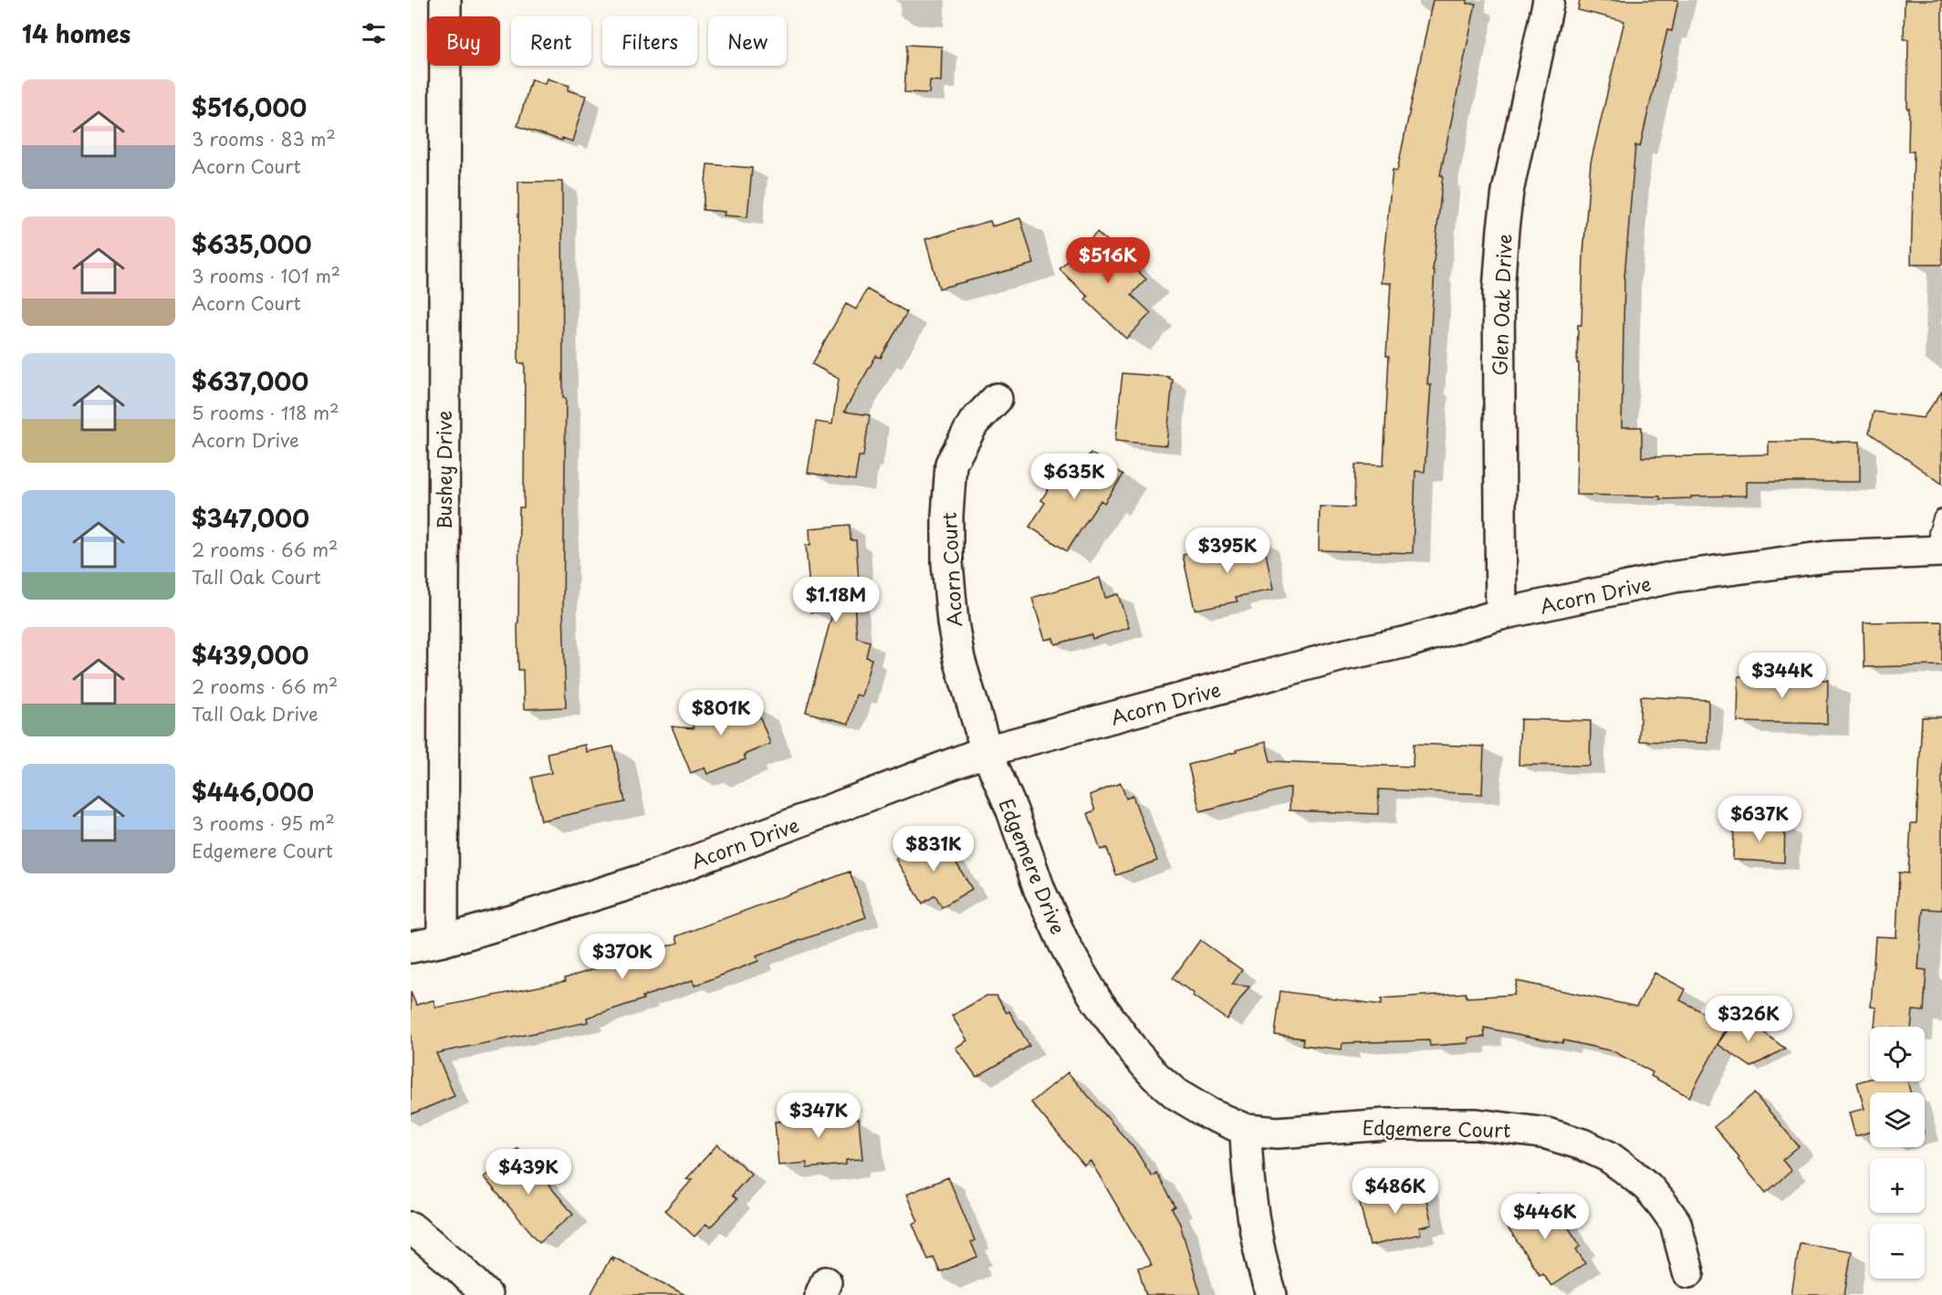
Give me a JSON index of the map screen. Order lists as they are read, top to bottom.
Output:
{
  "streets": {
    "street": [
      "Glen Oak Drive",
      "Bushey Drive",
      "Acorn Court",
      "Acorn Drive",
      "Edgemere Drive",
      "Edgemere Court"
    ]
  },
  "crossings": [
    ["Glen Oak Drive", "Acorn Drive"],
    ["Bushey Drive", "Acorn Drive"],
    ["Acorn Court", "Acorn Drive"],
    ["Acorn Court", "Edgemere Drive"],
    ["Acorn Drive", "Edgemere Drive"],
    ["Edgemere Drive", "Edgemere Court"]
  ],
  "page": {
    "heading": "14 homes",
    "chip": [
      "Buy",
      "Rent",
      "Filters",
      "New"
    ],
    "list": [
      {
        "name": "$516,000",
        "note": "3 rooms · 83 m² · Acorn Court"
      },
      {
        "name": "$635,000",
        "note": "3 rooms · 101 m² · Acorn Court"
      },
      {
        "name": "$637,000",
        "note": "5 rooms · 118 m² · Acorn Drive"
      },
      {
        "name": "$347,000",
        "note": "2 rooms · 66 m² · Tall Oak Court"
      },
      {
        "name": "$439,000",
        "note": "2 rooms · 66 m² · Tall Oak Drive"
      },
      {
        "name": "$446,000",
        "note": "3 rooms · 95 m² · Edgemere Court"
      }
    ],
    "price": [
      "$516K",
      "$635K",
      "$395K",
      "$1.18M",
      "$344K",
      "$801K",
      "$637K",
      "$831K",
      "$370K",
      "$326K",
      "$347K",
      "$439K",
      "$486K",
      "$446K"
    ],
    "map_buttons": ["+", "−"]
  }
}
